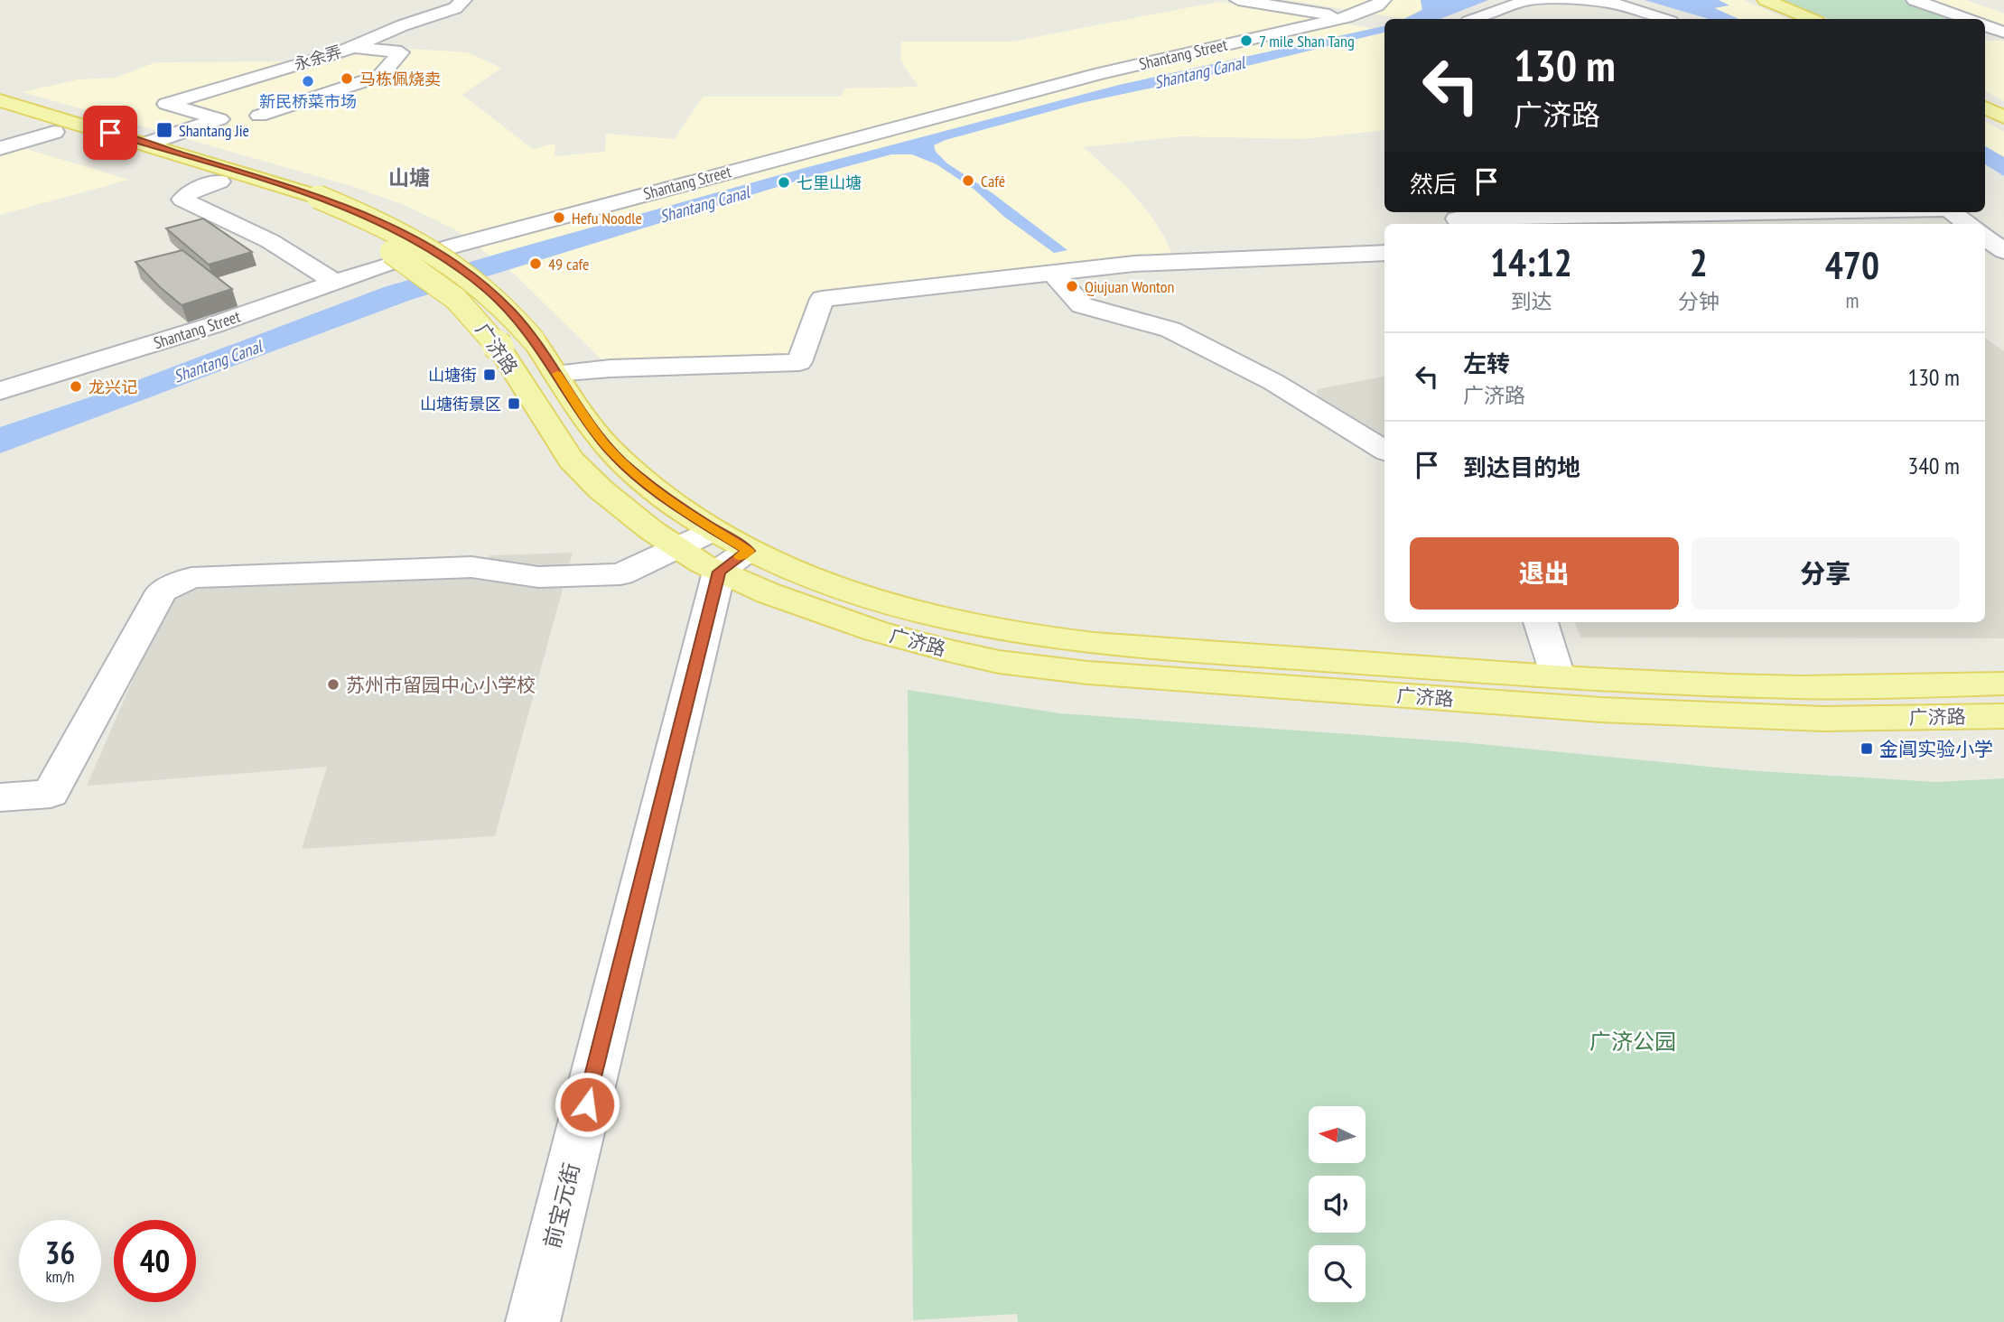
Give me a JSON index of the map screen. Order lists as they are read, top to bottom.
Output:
{
  "streets": {
    "main road": ["广济路"],
    "street": ["Shantang Street", "永余弄", "前宝元街"]
  },
  "crossings": [
    ["永余弄", "广济路"],
    ["广济路", "前宝元街"]
  ],
  "districts": ["山塘"],
  "water": ["Shantang Canal"],
  "parks": ["广济公园"],
  "places": {
    "other": [
      "7 mile Shan Tang",
      "马栋佩烧卖",
      "新民桥菜市场",
      "Café",
      "七里山塘",
      "Hefu Noodle",
      "49 cafe",
      "Qiujuan Wonton",
      "龙兴记",
      "苏州市留园中心小学校"
    ],
    "transit": [
      "Shantang Jie",
      "山塘街",
      "山塘街景区",
      "金阊实验小学"
    ]
  },
  "north": "left",
  "page": {
    "turn": ["130 m", "广济路"],
    "then": "然后",
    "eta": [
      "14:12",
      "到达",
      "2",
      "分钟",
      "470",
      "m"
    ],
    "list": [
      {
        "name": "左转",
        "note": "广济路",
        "value": "130 m"
      },
      {
        "name": "到达目的地",
        "value": "340 m"
      }
    ],
    "buttons": ["退出", "分享"],
    "speed": "36 km/h",
    "limit": "40"
  }
}
